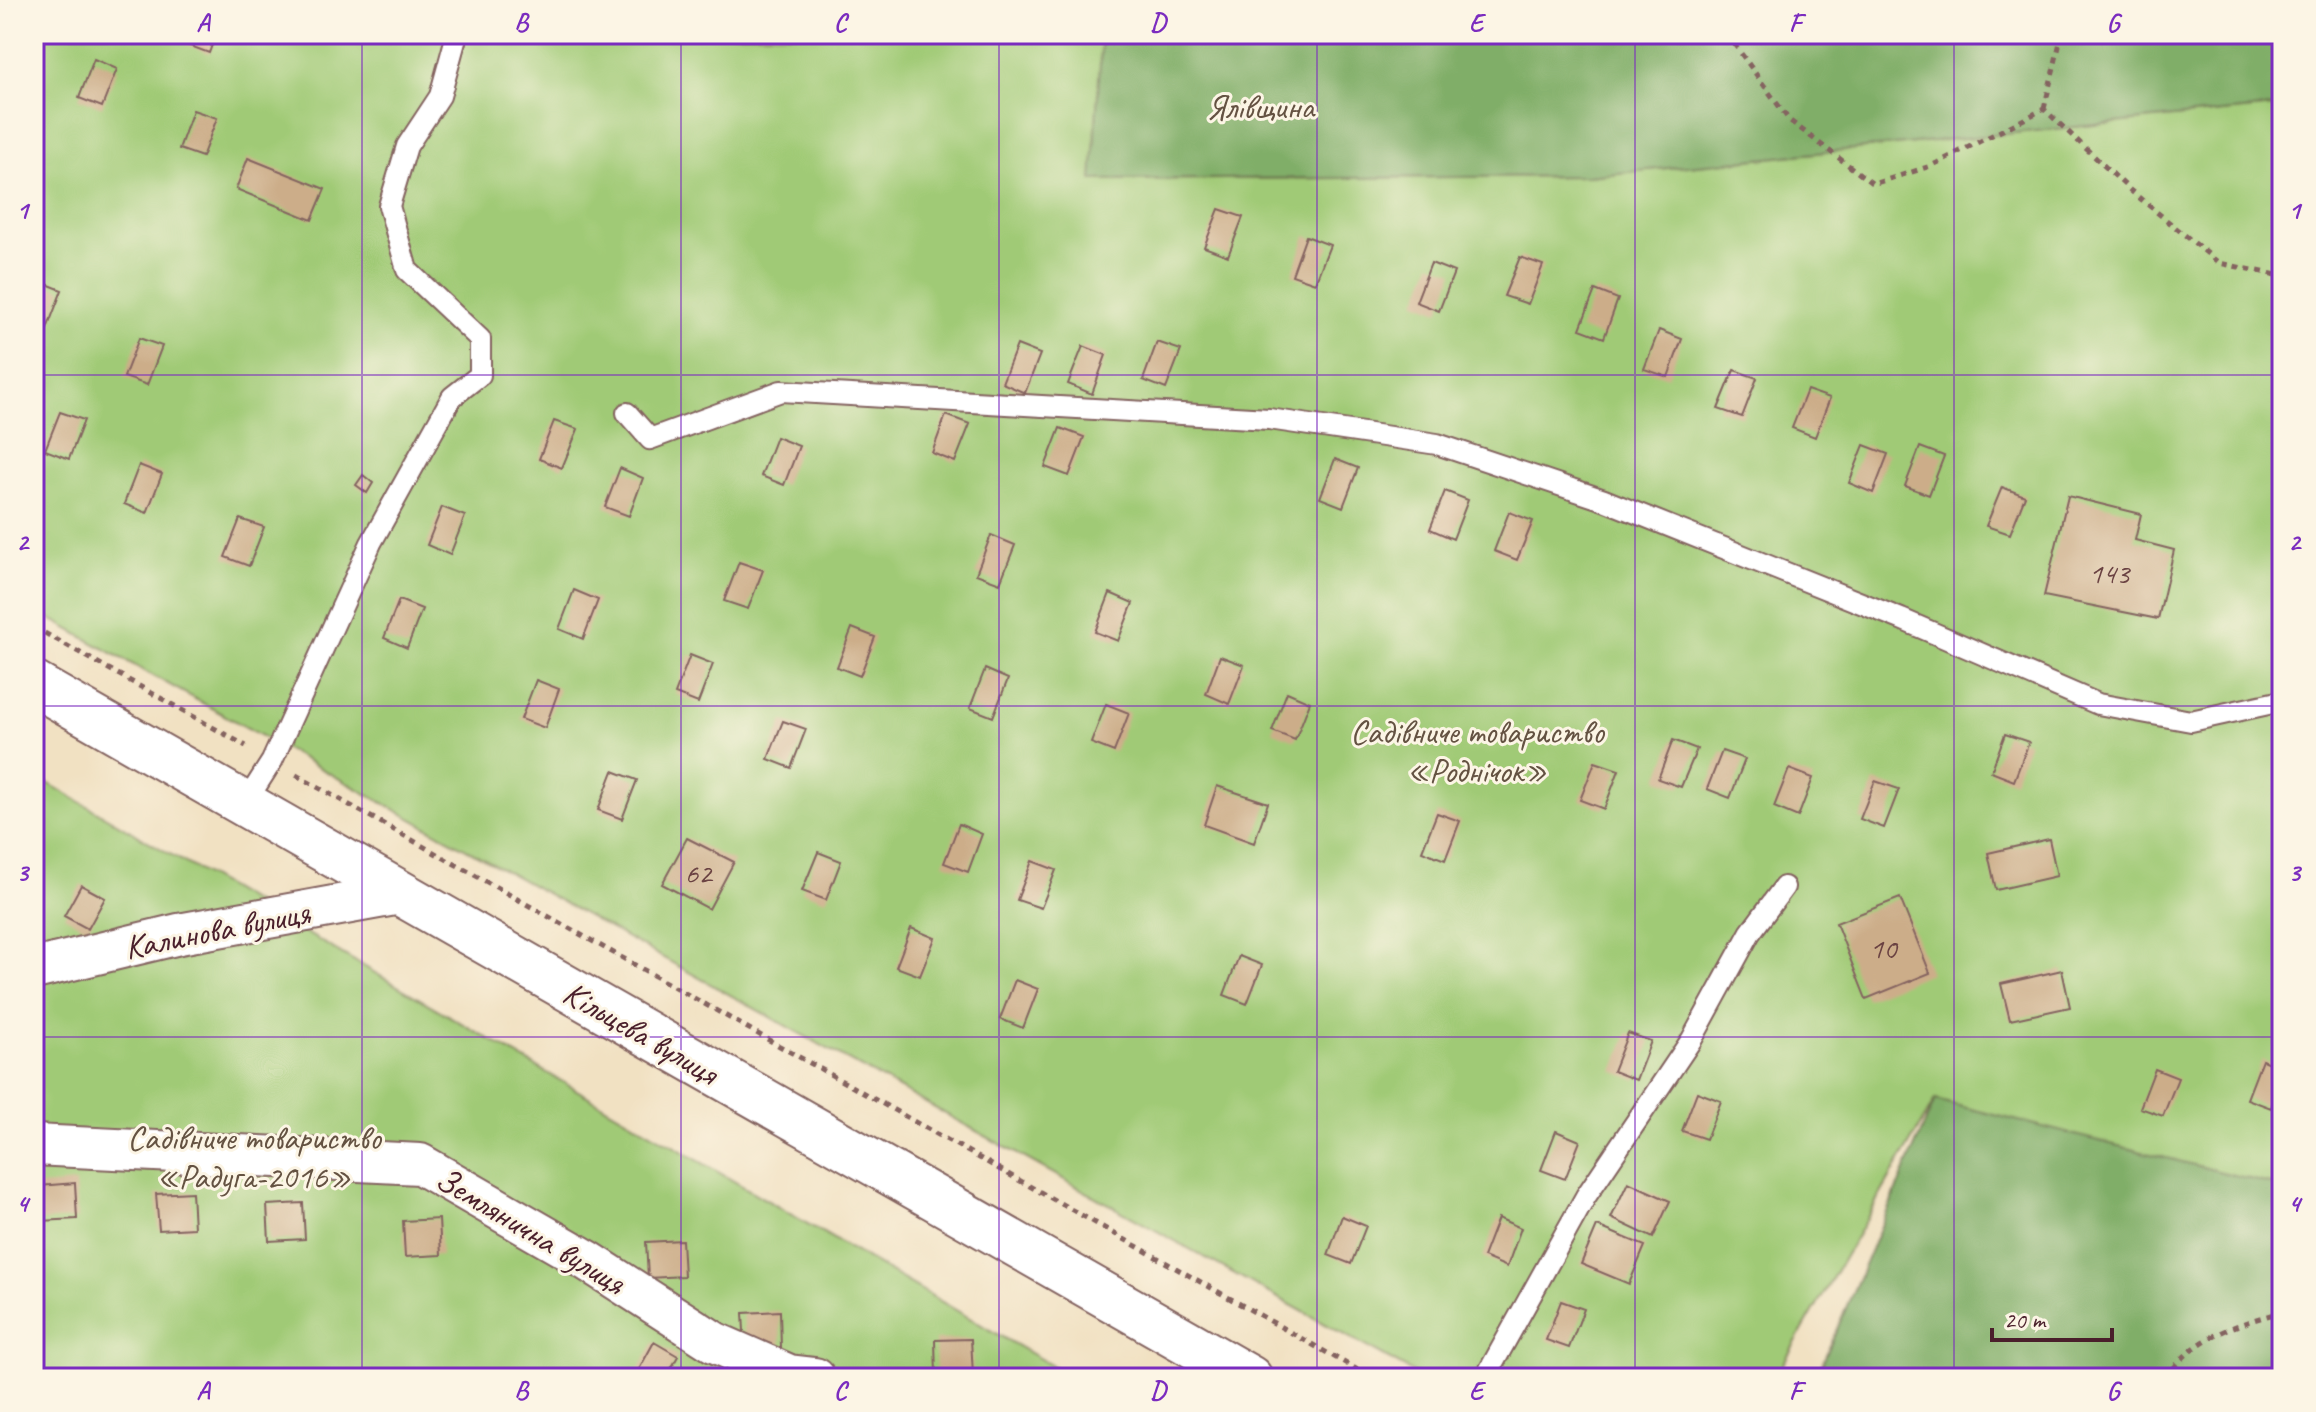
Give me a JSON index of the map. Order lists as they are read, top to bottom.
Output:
{
  "streets": {
    "main road": ["Кільцева вулиця"],
    "street": ["Калинова вулиця", "Землянична вулиця"]
  },
  "crossings": [
    ["Калинова вулиця", "Кільцева вулиця"]
  ],
  "parks": ["Ялівщина", "Садівниче товариство «Роднічок»", "Садівниче товариство «Радуга-2016»"],
  "house_numbers": ["143", "62", "10"],
  "scale_bar": "20 m",
  "grid": {
    "columns": [
      "A",
      "B",
      "C",
      "D",
      "E",
      "F",
      "G"
    ],
    "rows": [
      "1",
      "2",
      "3",
      "4"
    ]
  }
}
